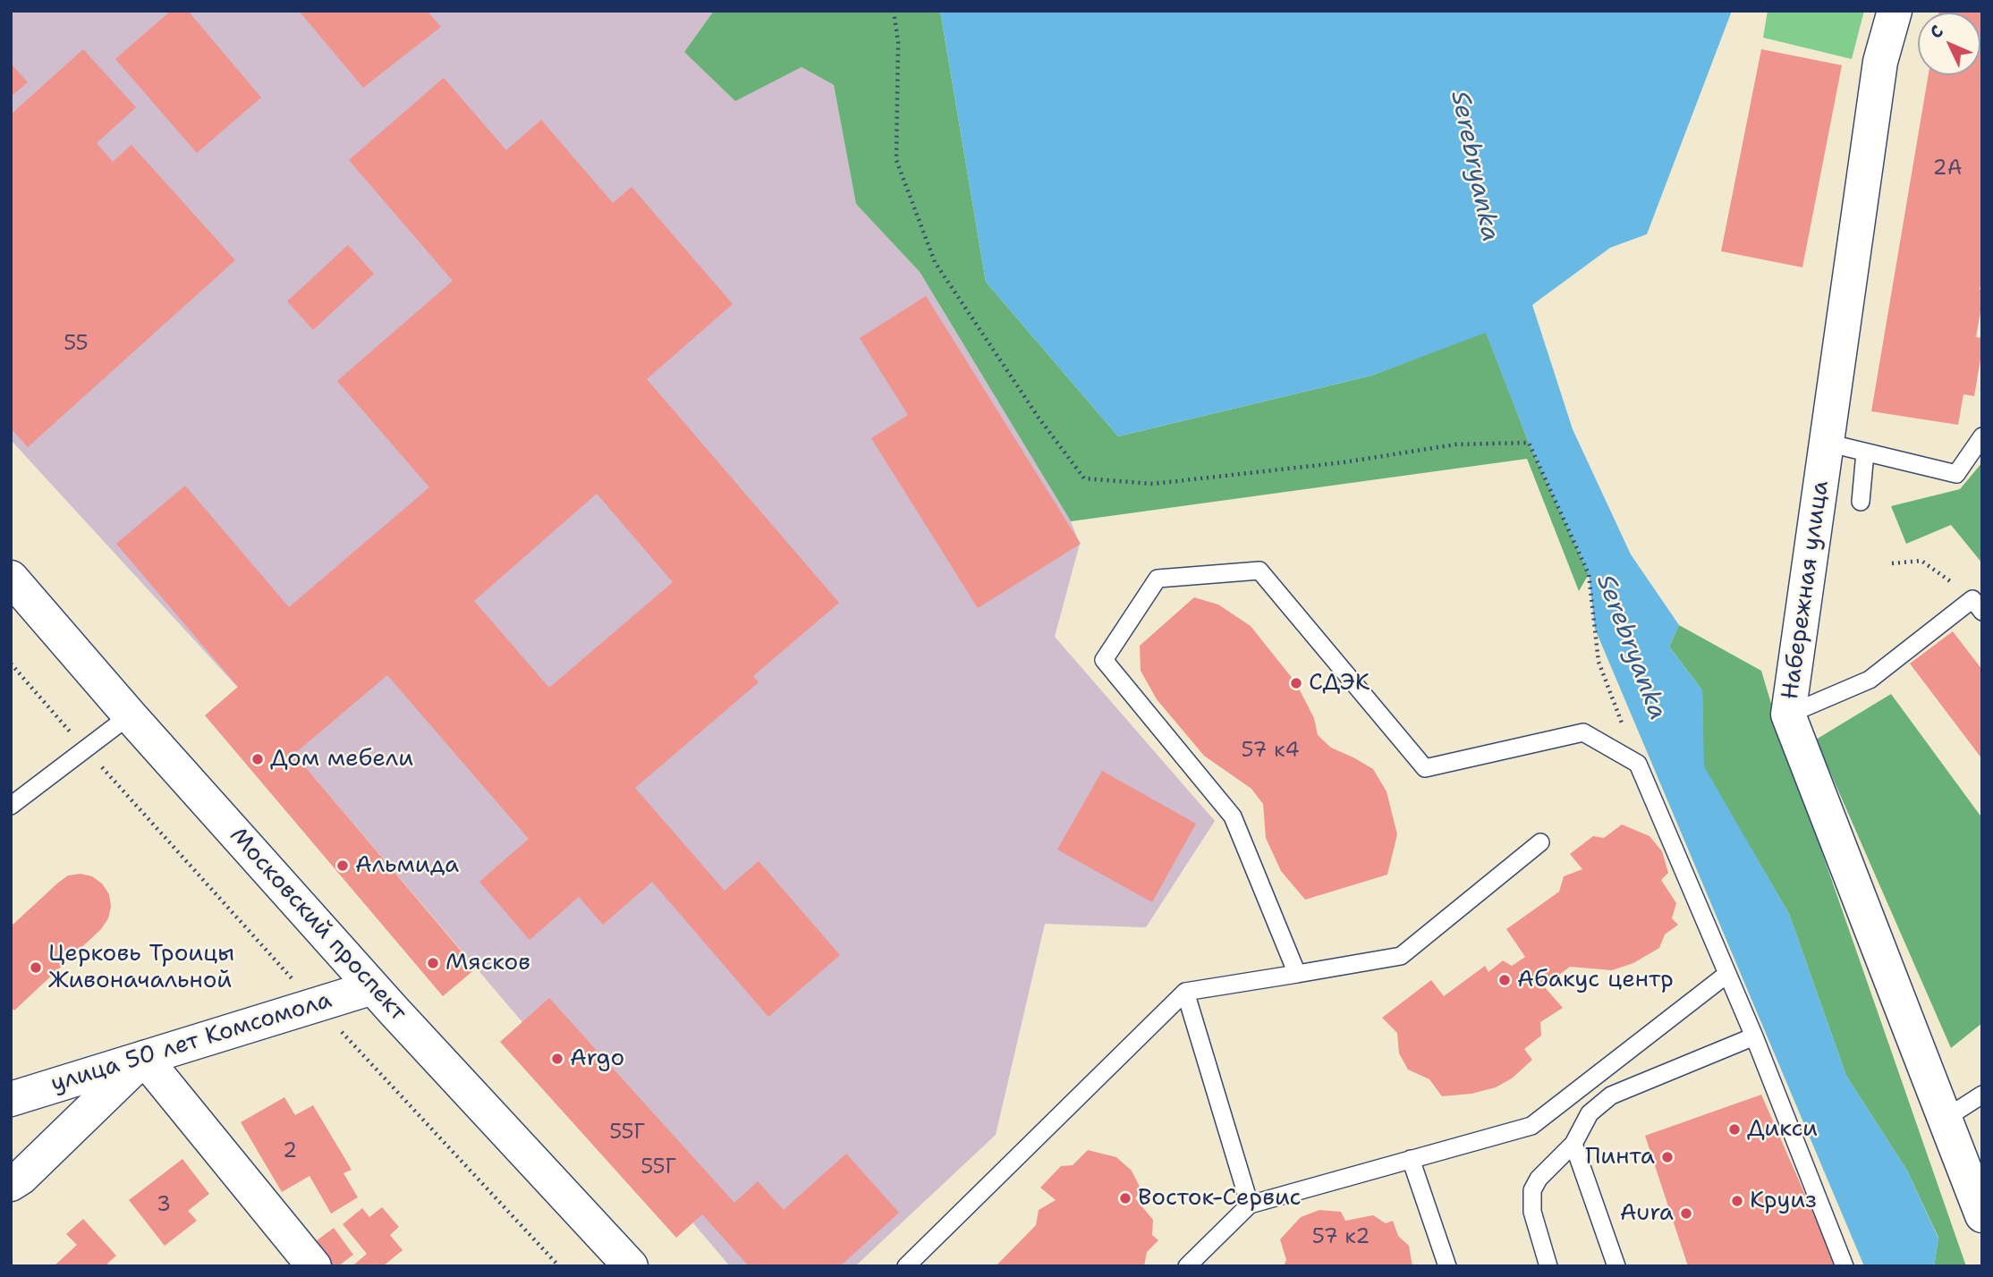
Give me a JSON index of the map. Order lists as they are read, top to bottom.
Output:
{
  "streets": {
    "street": ["Набережная улица", "Московский проспект", "улица 50 лет Комсомола"]
  },
  "crossings": [
    ["Московский проспект", "улица 50 лет Комсомола"]
  ],
  "water": ["Serebryanka"],
  "places": [
    "СДЭК",
    "Дом мебели",
    "Альмида",
    "Мясков",
    "Церковь Троицы Живоначальной",
    "Абакус центр",
    "Argo",
    "Дикси",
    "Пинта",
    "Восток-Сервис",
    "Круиз",
    "Aura"
  ],
  "house_numbers": [
    "2А",
    "55",
    "57 к4",
    "55Г",
    "2",
    "55Г",
    "3",
    "57 к2"
  ],
  "north": "top left"
}
